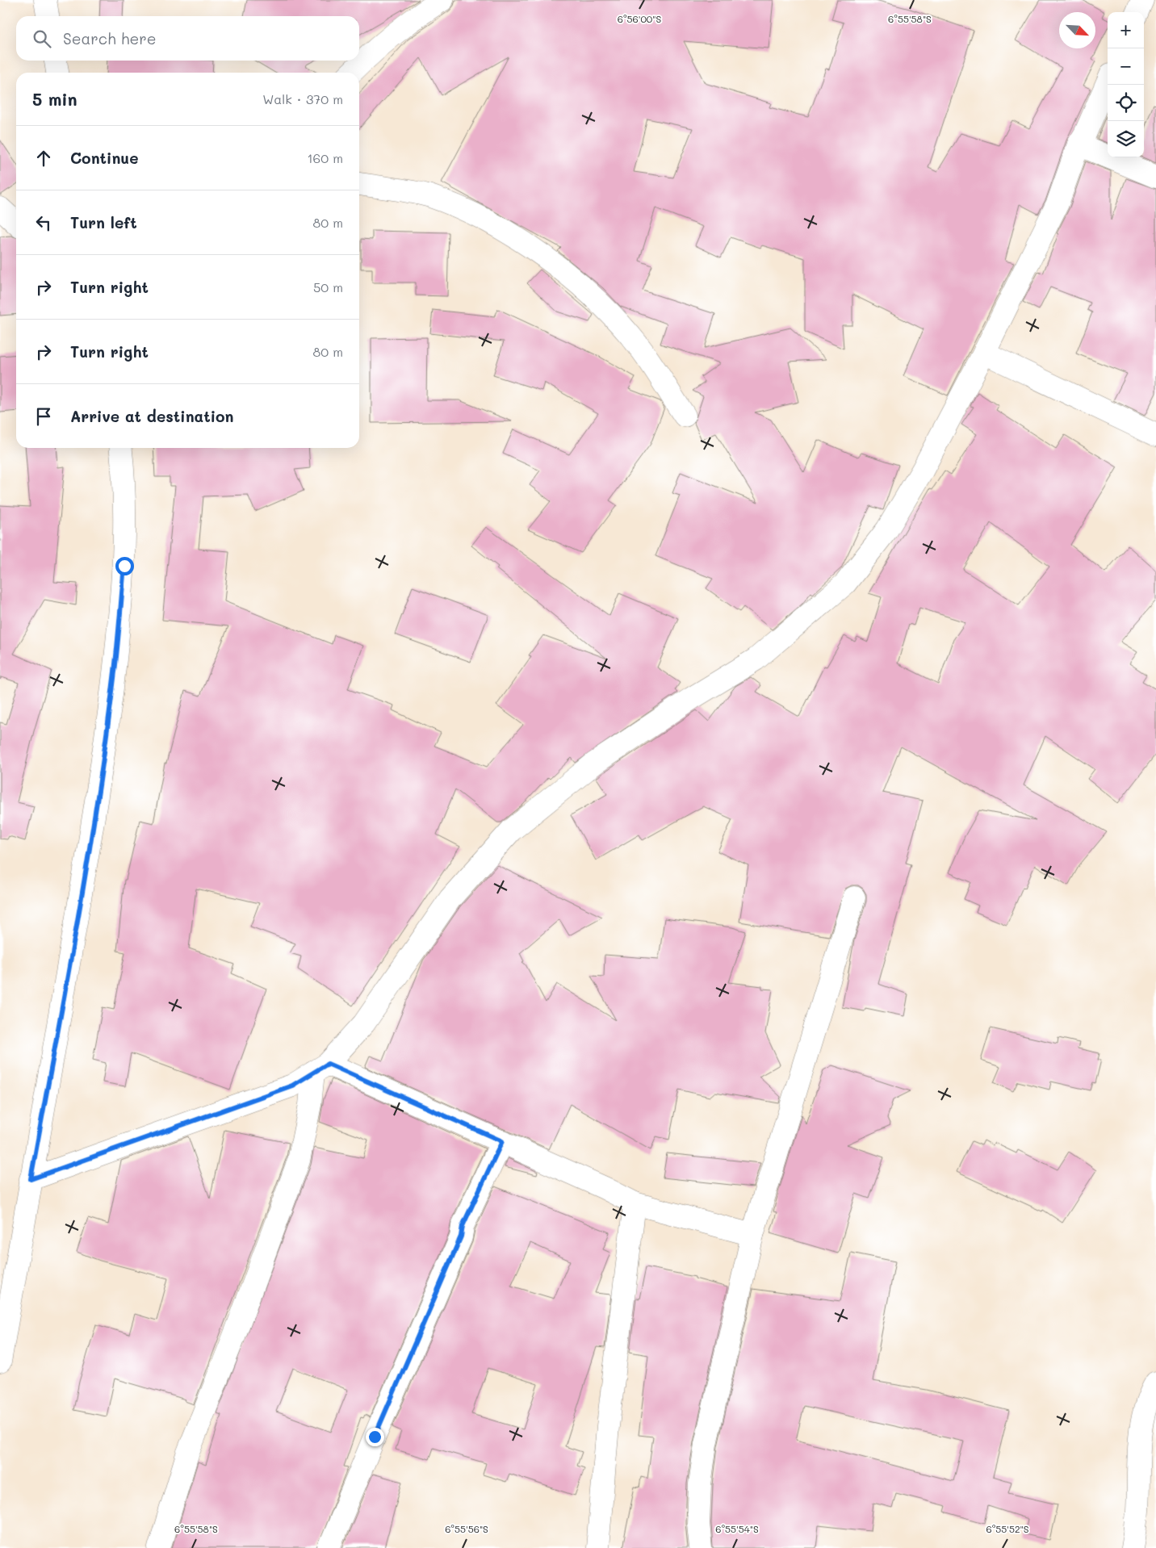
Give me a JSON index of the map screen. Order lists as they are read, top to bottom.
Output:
{
  "north": "bottom right",
  "page": {
    "map_buttons": ["+", "−"],
    "search": "Search here",
    "heading": ["5 min", "Walk · 370 m"],
    "list": [
      ["Continue", "160 m"],
      ["Turn left", "80 m"],
      ["Turn right", "50 m"],
      ["Turn right", "80 m"],
      "Arrive at destination"
    ]
  },
  "coordinates": [
    "6°56'00\"S",
    "6°55'58\"S",
    "6°55'56\"S",
    "6°55'54\"S",
    "6°55'52\"S"
  ]
}
